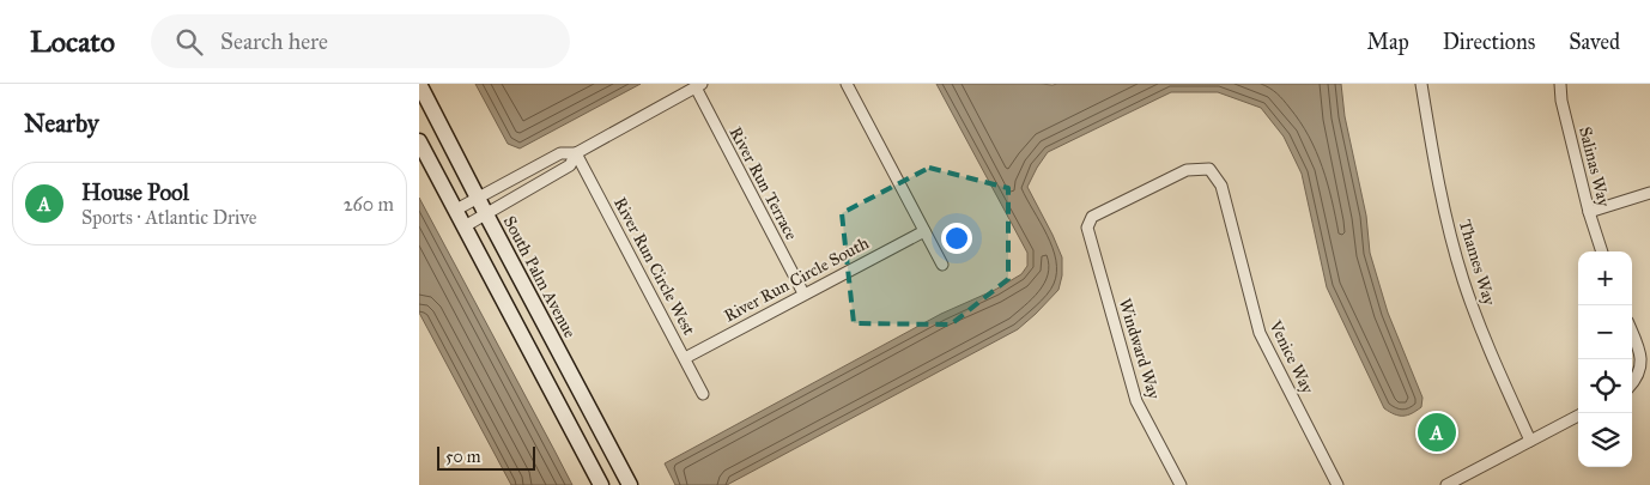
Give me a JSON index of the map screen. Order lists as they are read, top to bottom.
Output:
{
  "streets": {
    "main road": ["South Palm Avenue"],
    "street": [
      "Salinas Way",
      "River Run Terrace",
      "Thames Way",
      "River Run Circle West",
      "River Run Circle South",
      "Windward Way",
      "Venice Way"
    ]
  },
  "crossings": [
    ["River Run Terrace", "River Run Circle South"],
    ["River Run Circle West", "River Run Circle South"],
    ["Windward Way", "Venice Way"]
  ],
  "scale_bar": "50 m",
  "page": {
    "header": "Locato",
    "search": "Search here",
    "nav": ["Map", "Directions", "Saved"],
    "heading": "Nearby",
    "list": [
      {
        "mark": "A",
        "name": "House Pool",
        "note": "Sports · Atlantic Drive",
        "value": "260 m"
      }
    ],
    "map_buttons": ["+", "−"],
    "pins": "A",
    "scale": "50 m"
  }
}
